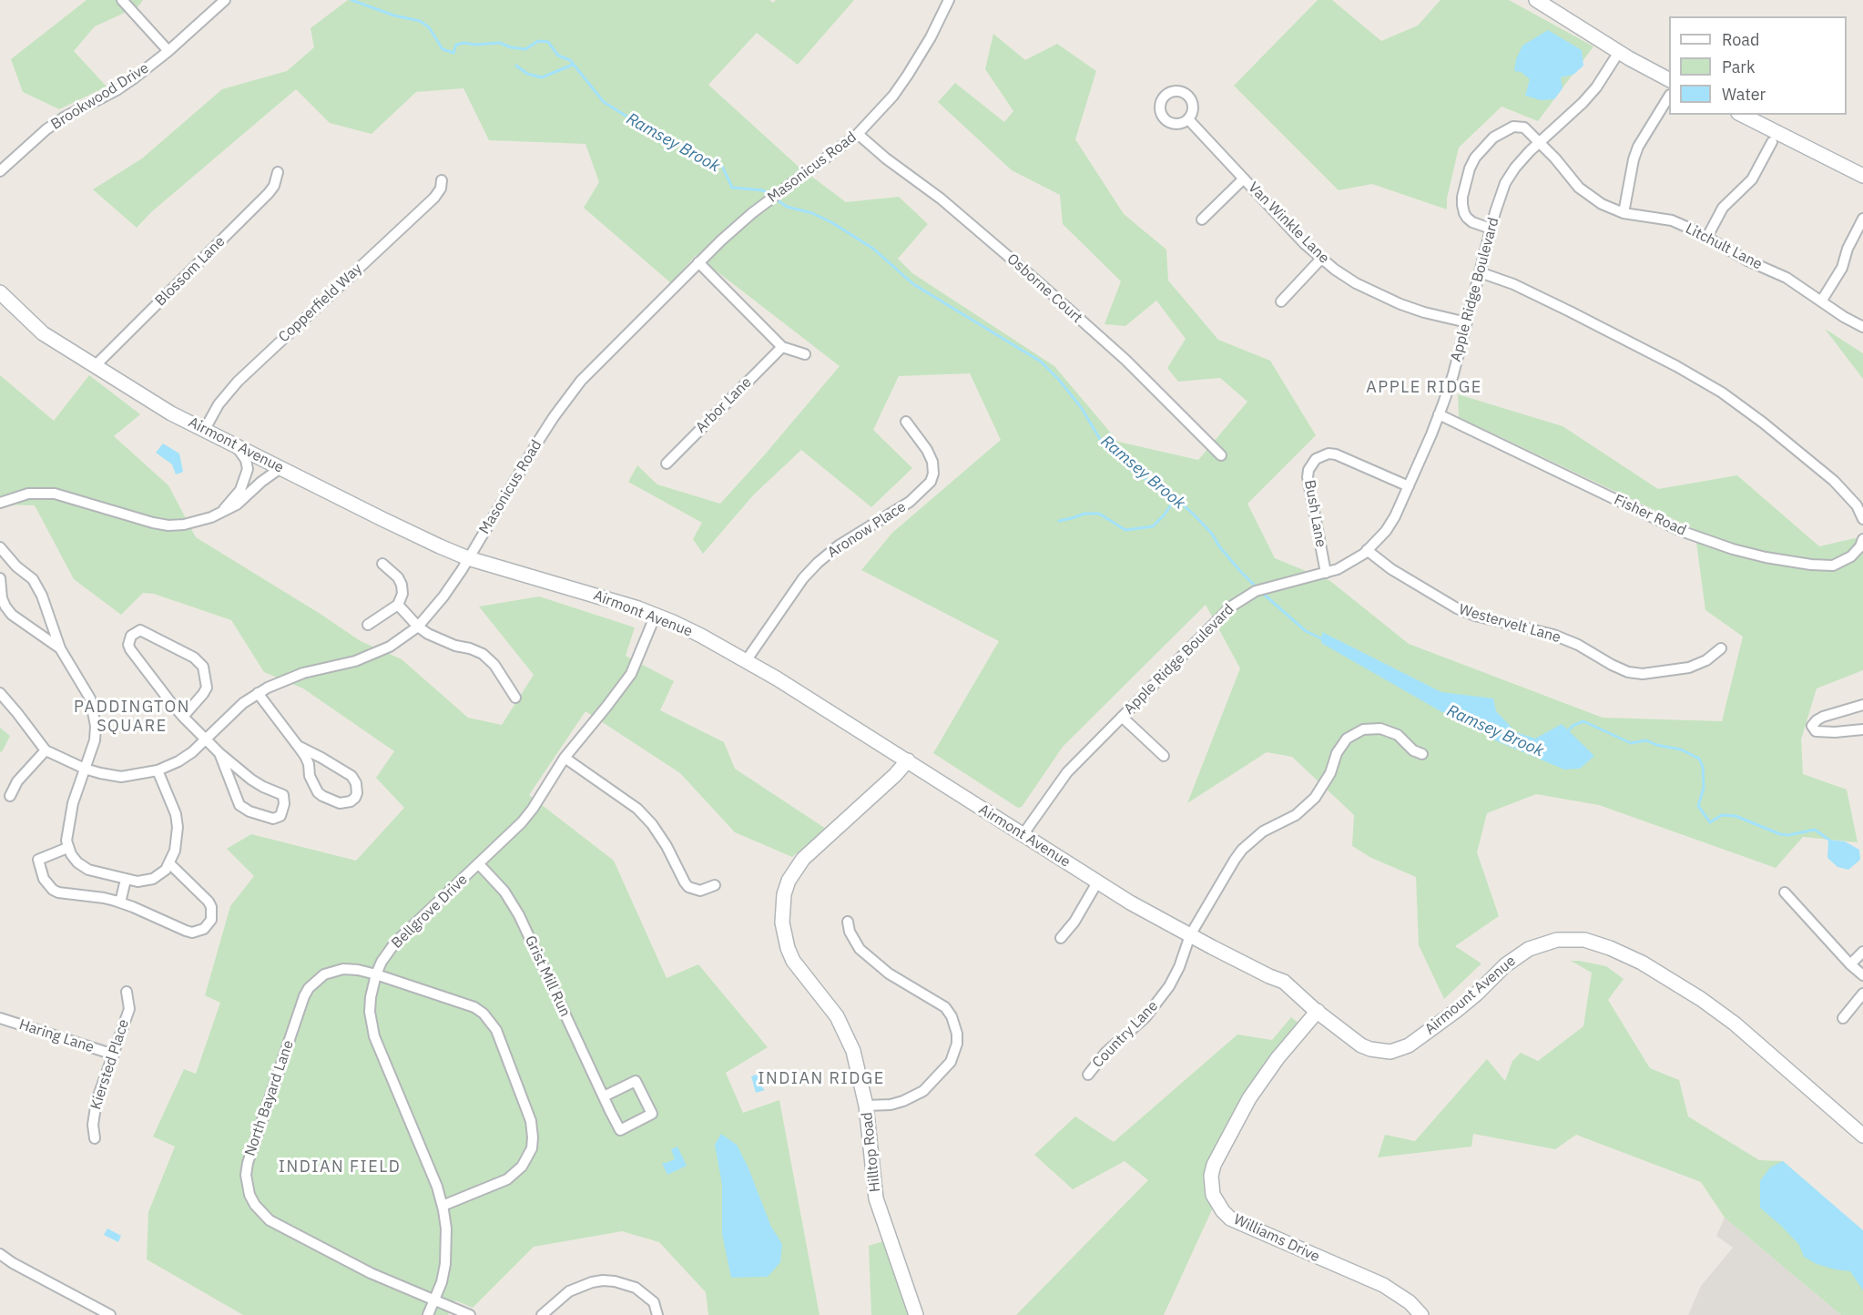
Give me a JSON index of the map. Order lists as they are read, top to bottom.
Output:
{
  "streets": {
    "street": [
      "Brookwood Drive",
      "Masonicus Road",
      "Van Winkle Lane",
      "Litchult Lane",
      "Blossom Lane",
      "Osborne Court",
      "Apple Ridge Boulevard",
      "Copperfield Way",
      "Arbor Lane",
      "Airmont Avenue",
      "Bush Lane",
      "Fisher Road",
      "Aronow Place",
      "Westervelt Lane",
      "Bellgrove Drive",
      "Grist Mill Run",
      "Airmount Avenue",
      "Country Lane",
      "Haring Lane",
      "Kiersted Place",
      "North Bayard Lane",
      "Hilltop Road",
      "Williams Drive"
    ]
  },
  "crossings": [
    ["Masonicus Road", "Osborne Court"],
    ["Masonicus Road", "Airmont Avenue"],
    ["Van Winkle Lane", "Apple Ridge Boulevard"],
    ["Litchult Lane", "Apple Ridge Boulevard"],
    ["Blossom Lane", "Airmont Avenue"],
    ["Apple Ridge Boulevard", "Airmont Avenue"],
    ["Apple Ridge Boulevard", "Bush Lane"],
    ["Apple Ridge Boulevard", "Fisher Road"],
    ["Apple Ridge Boulevard", "Westervelt Lane"],
    ["Copperfield Way", "Airmont Avenue"],
    ["Airmont Avenue", "Aronow Place"],
    ["Airmont Avenue", "Bellgrove Drive"],
    ["Airmont Avenue", "Airmount Avenue"],
    ["Airmont Avenue", "Country Lane"],
    ["Airmont Avenue", "Hilltop Road"],
    ["Bellgrove Drive", "Grist Mill Run"],
    ["Bellgrove Drive", "North Bayard Lane"],
    ["Airmount Avenue", "Williams Drive"],
    ["Haring Lane", "Kiersted Place"]
  ],
  "districts": [
    "APPLE RIDGE",
    "PADDINGTON SQUARE",
    "INDIAN RIDGE",
    "INDIAN FIELD"
  ],
  "water": ["Ramsey Brook"],
  "legend": ["Road", "Park", "Water"]
}
